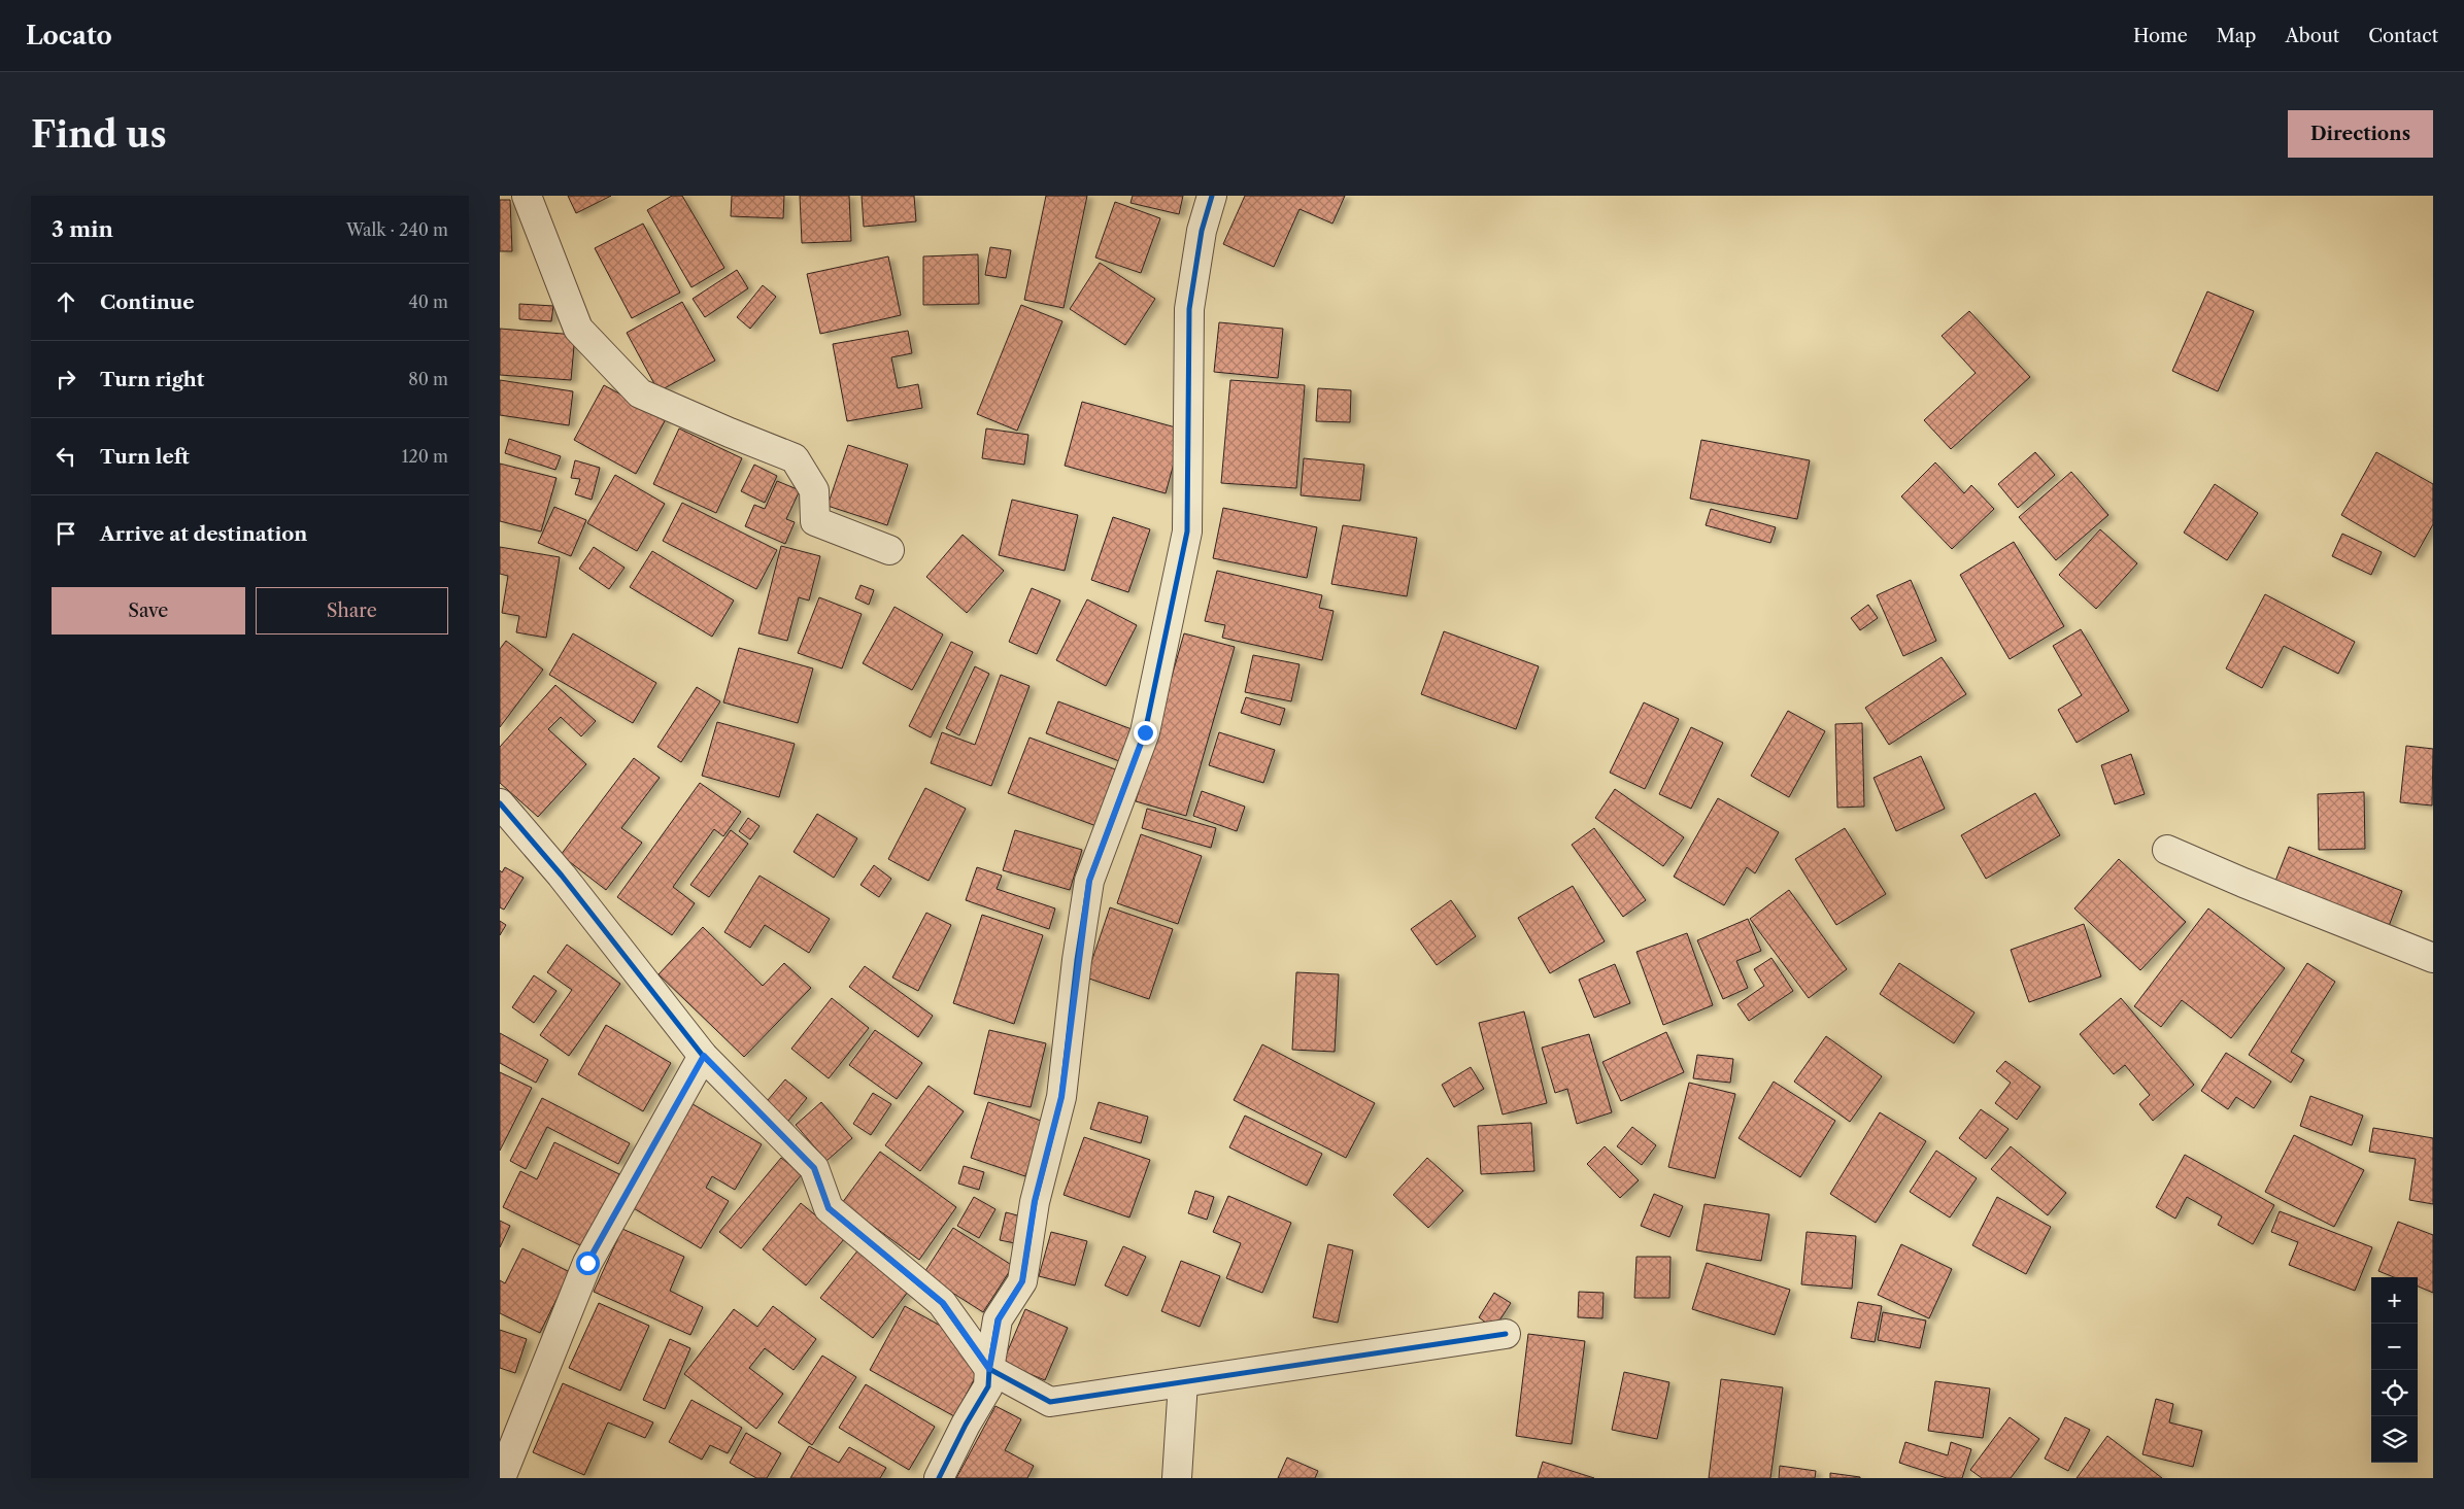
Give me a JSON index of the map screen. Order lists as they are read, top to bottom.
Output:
{
  "page": {
    "header": "Locato",
    "nav": [
      "Home",
      "Map",
      "About",
      "Contact"
    ],
    "buttons": [
      "Directions",
      ["Save", "Share"]
    ],
    "title": "Find us",
    "heading": ["3 min", "Walk · 240 m"],
    "list": [
      ["Continue", "40 m"],
      ["Turn right", "80 m"],
      ["Turn left", "120 m"],
      "Arrive at destination"
    ],
    "map_buttons": ["+", "−"]
  }
}
